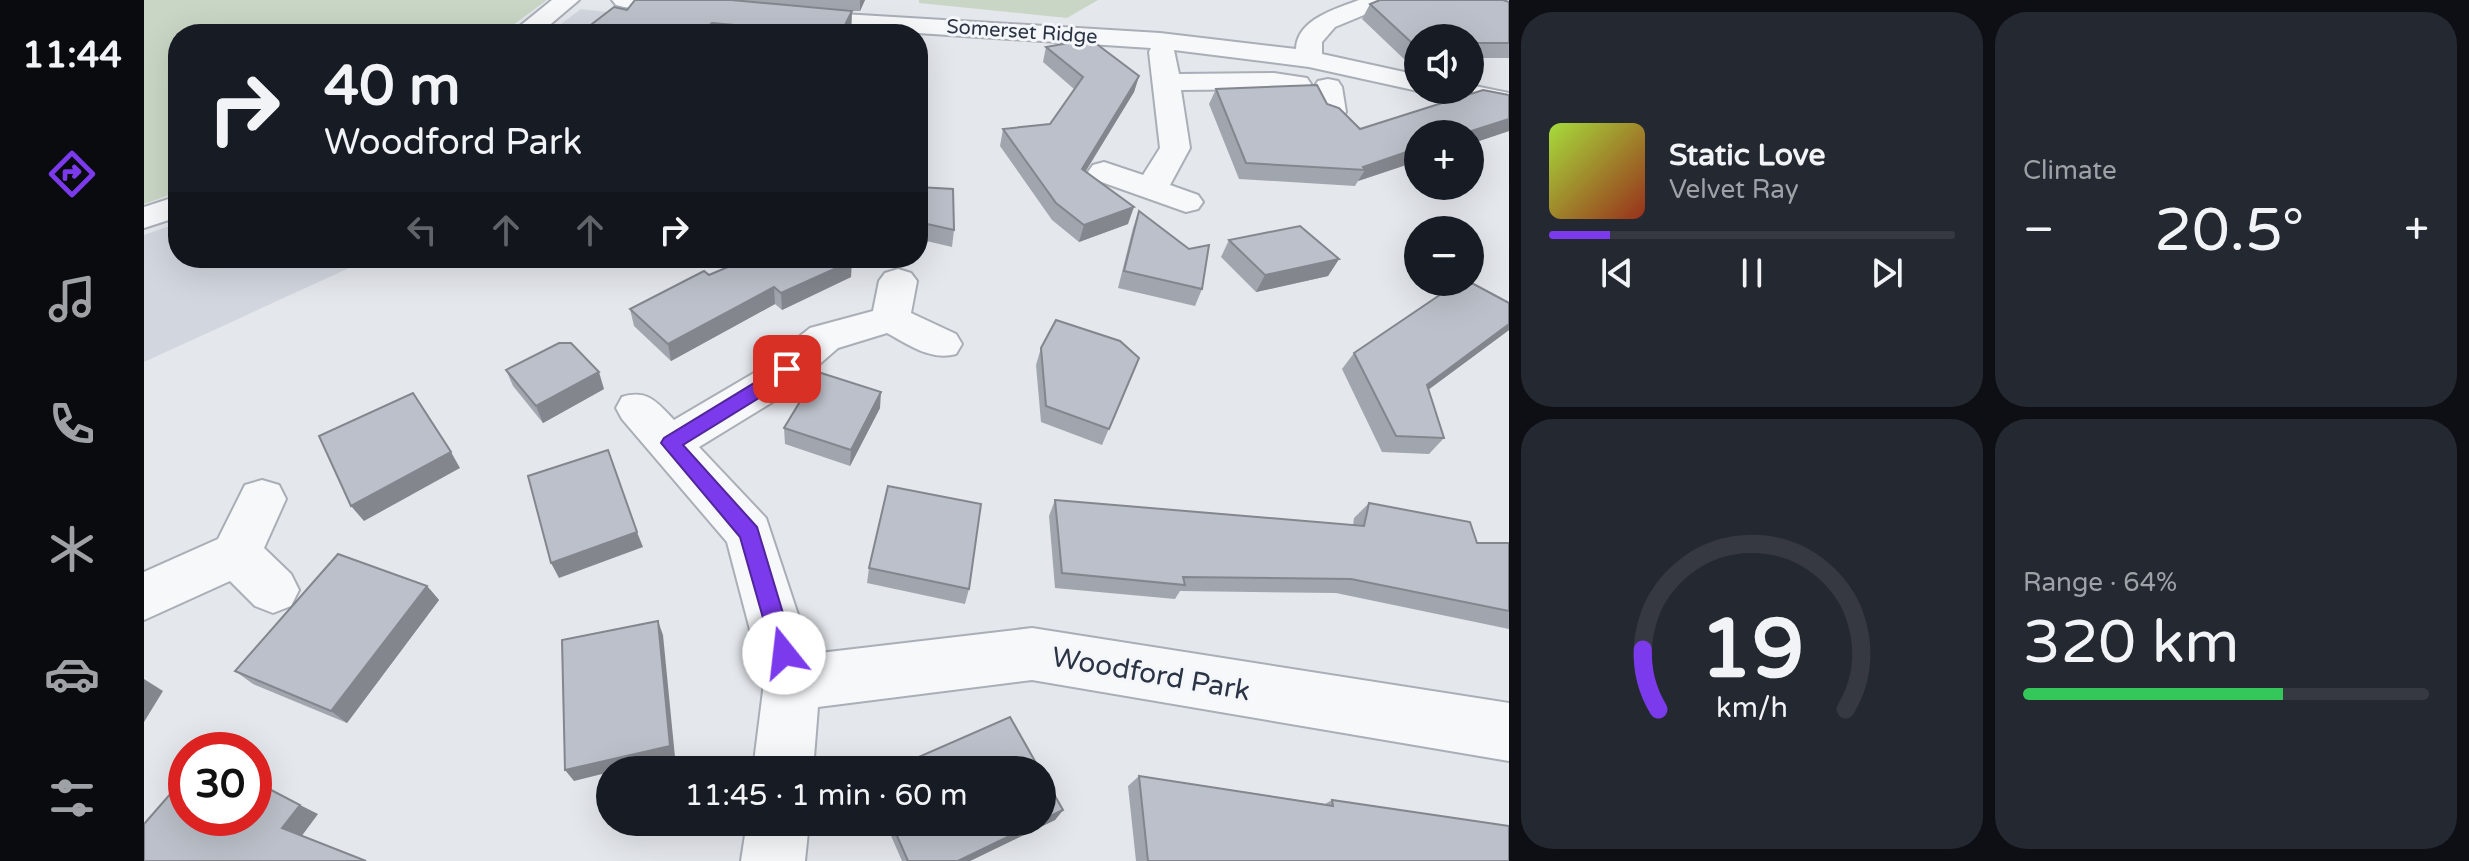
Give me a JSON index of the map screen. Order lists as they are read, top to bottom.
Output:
{
  "streets": {
    "street": ["Somerset Ridge", "Woodford Park"]
  },
  "page": {
    "tabs": "11:44",
    "tile": [
      "Climate",
      ["Range · 64%", "320 km"]
    ],
    "map_buttons": ["+", "−"],
    "turn": ["40 m", "Woodford Park"],
    "song": ["Static Love", "Velvet Ray"],
    "heat": ["−", "20.5°", "+"],
    "limit": "30",
    "trip": "11:45 · 1 min · 60 m",
    "gauge": ["19", "km/h"]
  }
}
